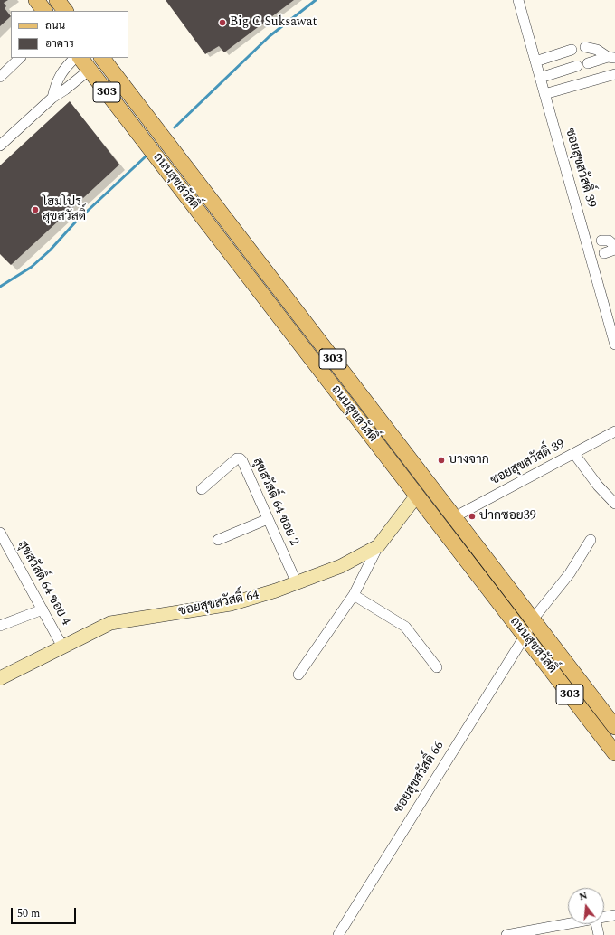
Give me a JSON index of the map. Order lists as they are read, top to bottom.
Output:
{
  "streets": {
    "main road": ["303", "ถนนสุขสวัสดิ์"],
    "street": [
      "ซอยสุขสวัสดิ์ 39",
      "สุขสวัสดิ์ 64 ซอย 2",
      "สุขสวัสดิ์ 64 ซอย 4",
      "ซอยสุขสวัสดิ์ 64",
      "ซอยสุขสวัสดิ์ 66"
    ]
  },
  "crossings": [
    ["ซอยสุขสวัสดิ์ 39", "ถนนสุขสวัสดิ์"],
    ["ถนนสุขสวัสดิ์", "ซอยสุขสวัสดิ์ 64"],
    ["ถนนสุขสวัสดิ์", "ซอยสุขสวัสดิ์ 66"],
    ["สุขสวัสดิ์ 64 ซอย 2", "ซอยสุขสวัสดิ์ 64"],
    ["สุขสวัสดิ์ 64 ซอย 4", "ซอยสุขสวัสดิ์ 64"]
  ],
  "places": [
    "Big C Suksawat",
    "โฮมโปร สุขสวัสดิ์",
    "บางจาก",
    "ปากซอย39"
  ],
  "legend": ["ถนน", "อาคาร"],
  "scale_bar": "50 m",
  "north": "top"
}
